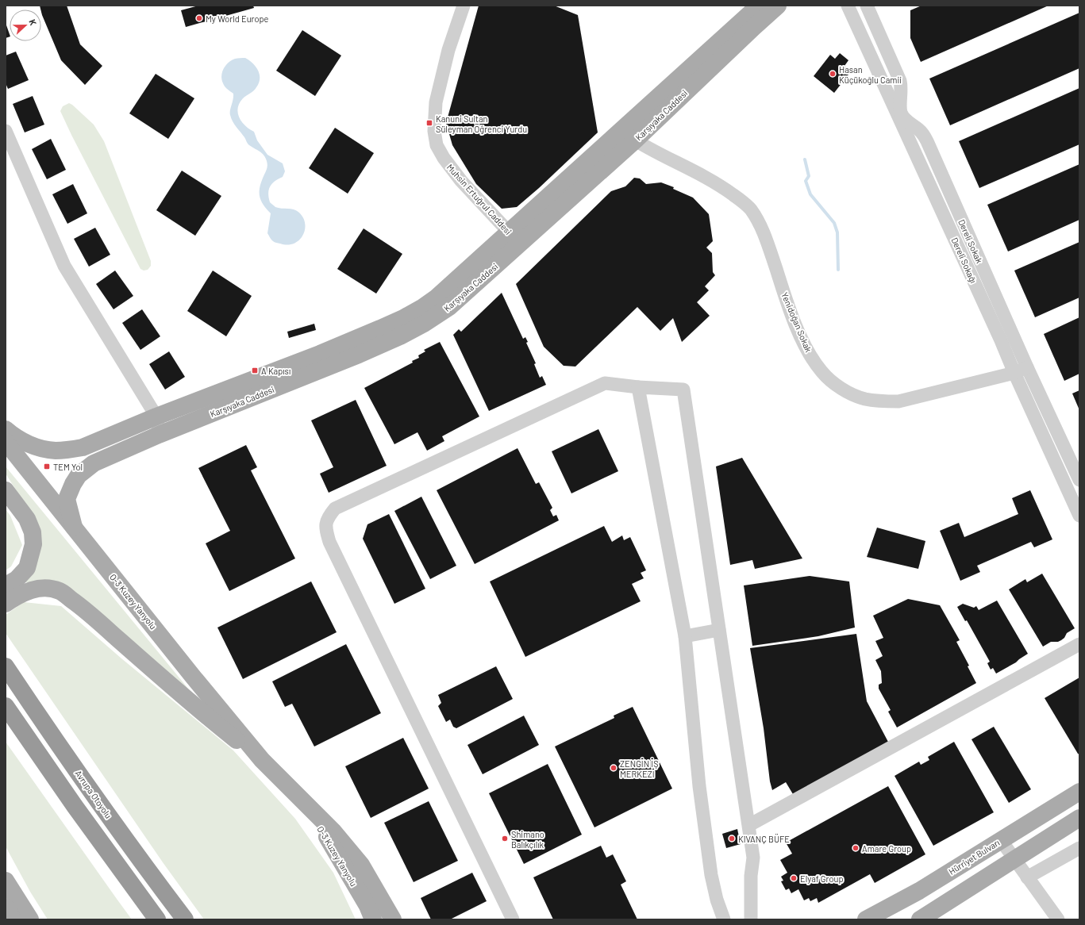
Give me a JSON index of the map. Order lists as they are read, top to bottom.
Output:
{
  "streets": {
    "highway": ["Avrupa Otoyolu"],
    "main road": ["Karşıyaka Caddesi", "O-3 Kuzey Yanyolu", "Hürriyet Bulvarı"],
    "street": [
      "Muhsin Ertuğrul Caddesi",
      "Dereli Sokak",
      "Dereli Sokağı",
      "Yenidoğan Sokak"
    ]
  },
  "crossings": [
    ["Karşıyaka Caddesi", "Muhsin Ertuğrul Caddesi"],
    ["Karşıyaka Caddesi", "Yenidoğan Sokak"],
    ["Karşıyaka Caddesi", "O-3 Kuzey Yanyolu"],
    ["Dereli Sokak", "Yenidoğan Sokak"],
    ["Dereli Sokağı", "Yenidoğan Sokak"]
  ],
  "places": {
    "other": [
      "My World Europe",
      "Hasan Küçükoğlu Camii",
      "ZENGİN İŞ MERKEZİ",
      "Shimano Balıkçılık",
      "KIVANÇ BÜFE",
      "Amare Group",
      "Elyaf Group"
    ],
    "transit": ["Kanuni Sultan Süleyman Öğrenci Yurdu", "A Kapısı", "TEM Yol"]
  },
  "north": "right"
}
